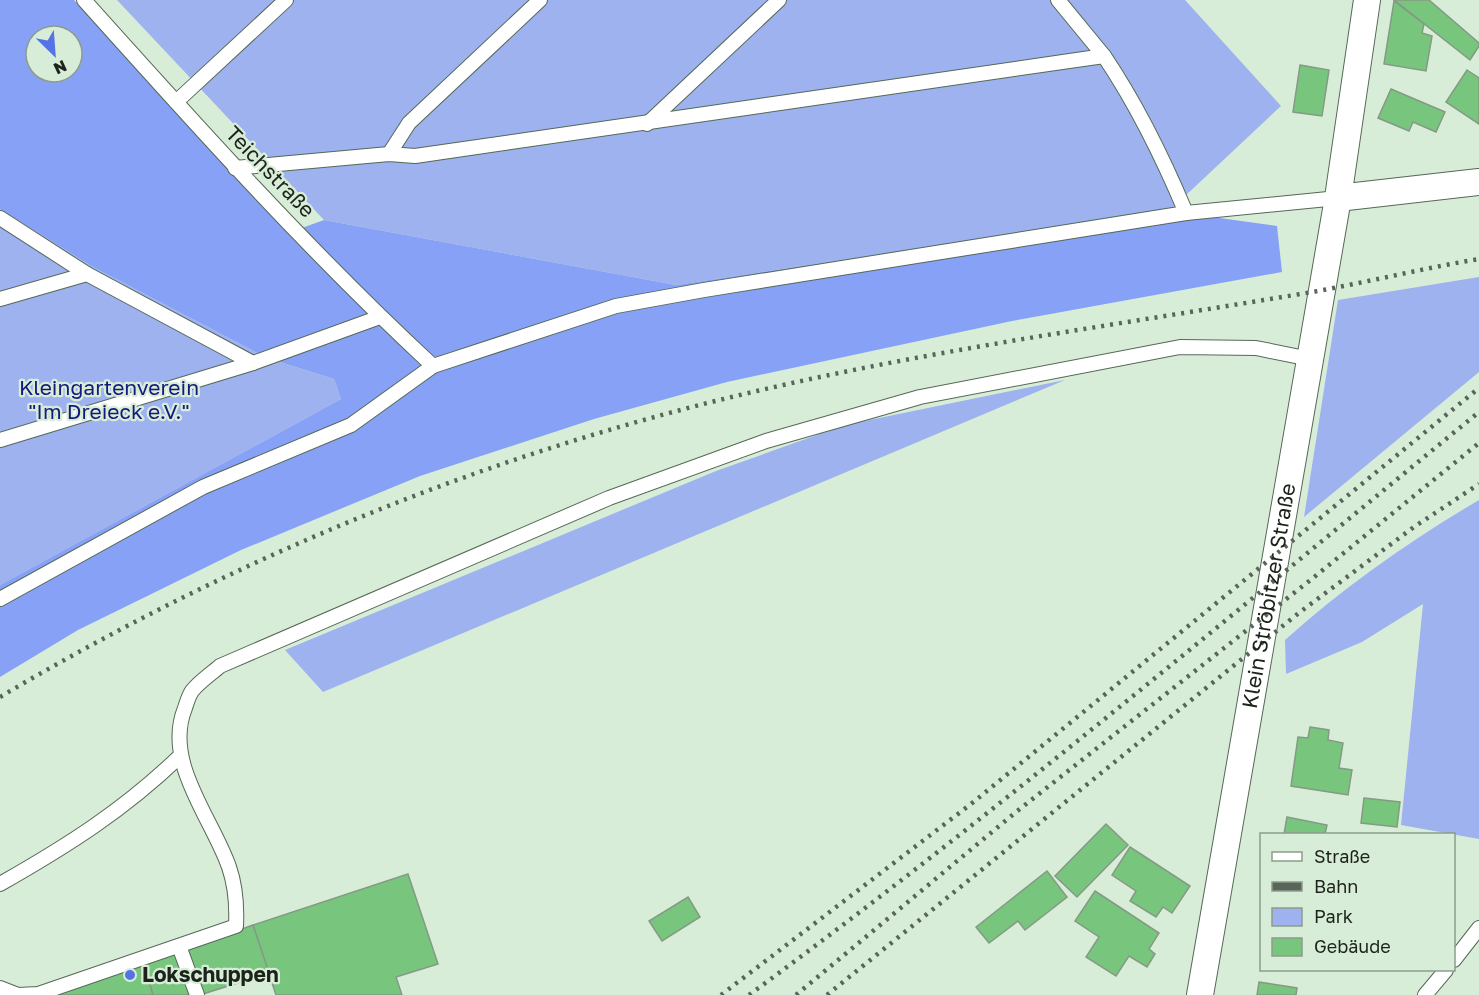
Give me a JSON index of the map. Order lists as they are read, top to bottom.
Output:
{
  "streets": {
    "street": ["Klein Ströbitzer Straße"],
    "lane": ["Teichstraße"]
  },
  "parks": ["Kleingartenverein \"Im Dreieck e.V.\""],
  "places": ["Lokschuppen"],
  "legend": [
    "Straße",
    "Bahn",
    "Park",
    "Gebäude"
  ],
  "north": "bottom right"
}
